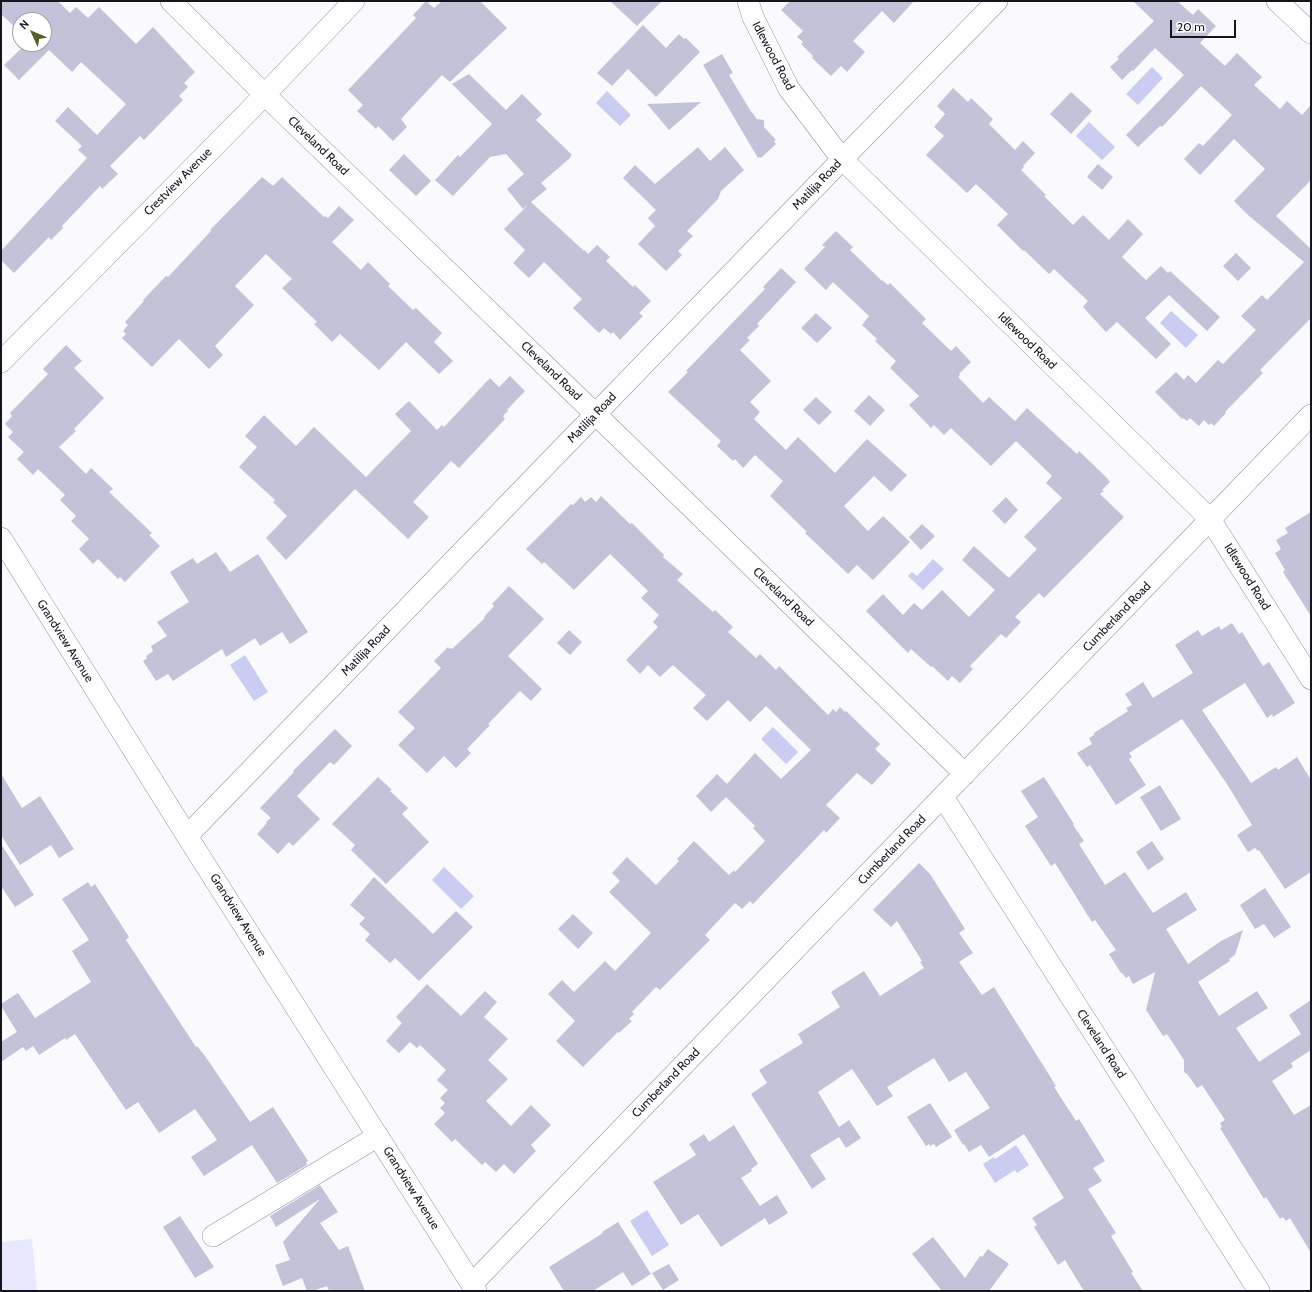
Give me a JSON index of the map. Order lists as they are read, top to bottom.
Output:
{
  "streets": {
    "street": [
      "Idlewood Road",
      "Cleveland Road",
      "Crestview Avenue",
      "Matilija Road",
      "Cumberland Road",
      "Grandview Avenue"
    ]
  },
  "crossings": [
    ["Idlewood Road", "Matilija Road"],
    ["Idlewood Road", "Cumberland Road"],
    ["Cleveland Road", "Crestview Avenue"],
    ["Cleveland Road", "Matilija Road"],
    ["Cleveland Road", "Cumberland Road"],
    ["Matilija Road", "Grandview Avenue"],
    ["Cumberland Road", "Grandview Avenue"]
  ],
  "scale_bar": "20 m",
  "north": "top left"
}
